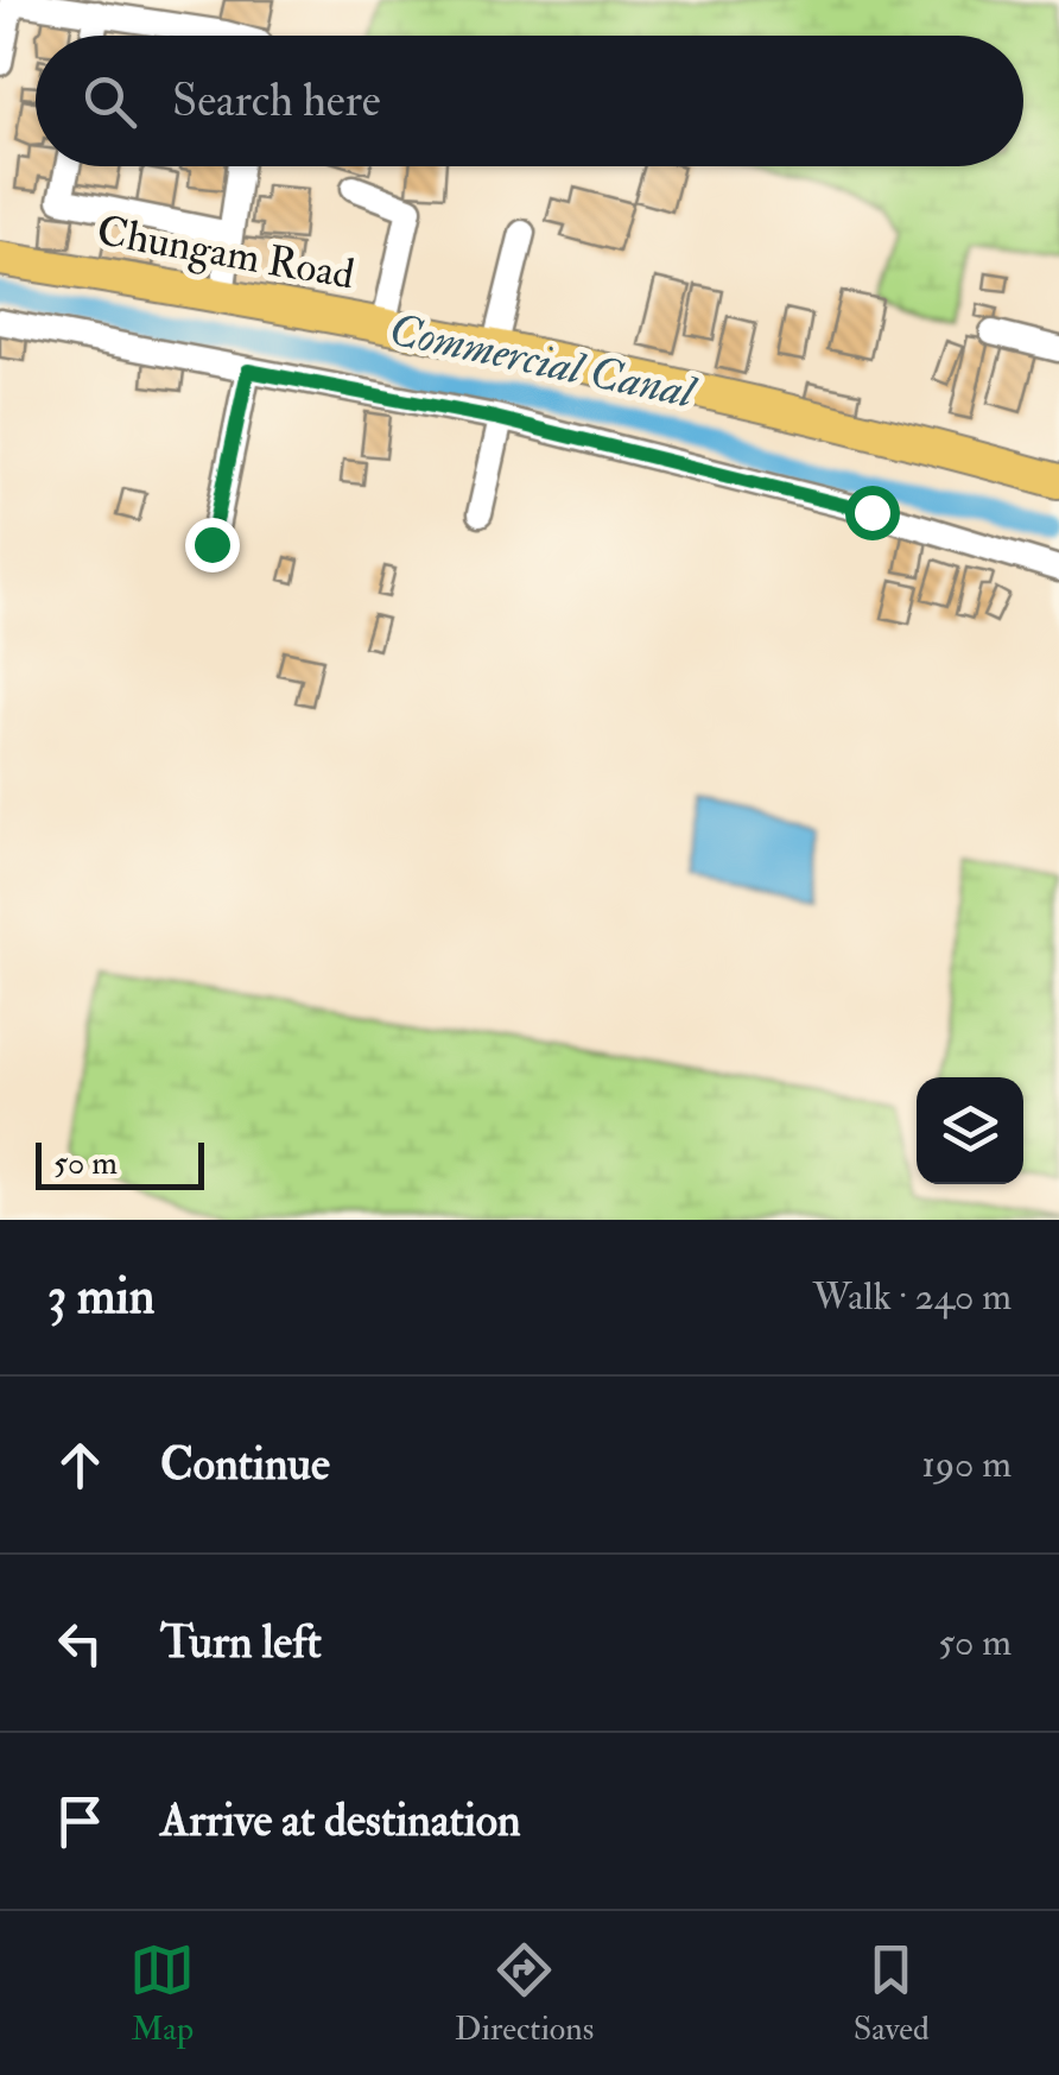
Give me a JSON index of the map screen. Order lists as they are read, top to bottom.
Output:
{
  "streets": {
    "main road": ["Chungam Road"]
  },
  "water": ["Commercial Canal"],
  "scale_bar": "50 m",
  "page": {
    "search": "Search here",
    "scale": "50 m",
    "heading": ["3 min", "Walk · 240 m"],
    "list": [
      ["Continue", "190 m"],
      ["Turn left", "50 m"],
      "Arrive at destination"
    ],
    "nav": ["Map", "Directions", "Saved"]
  }
}
